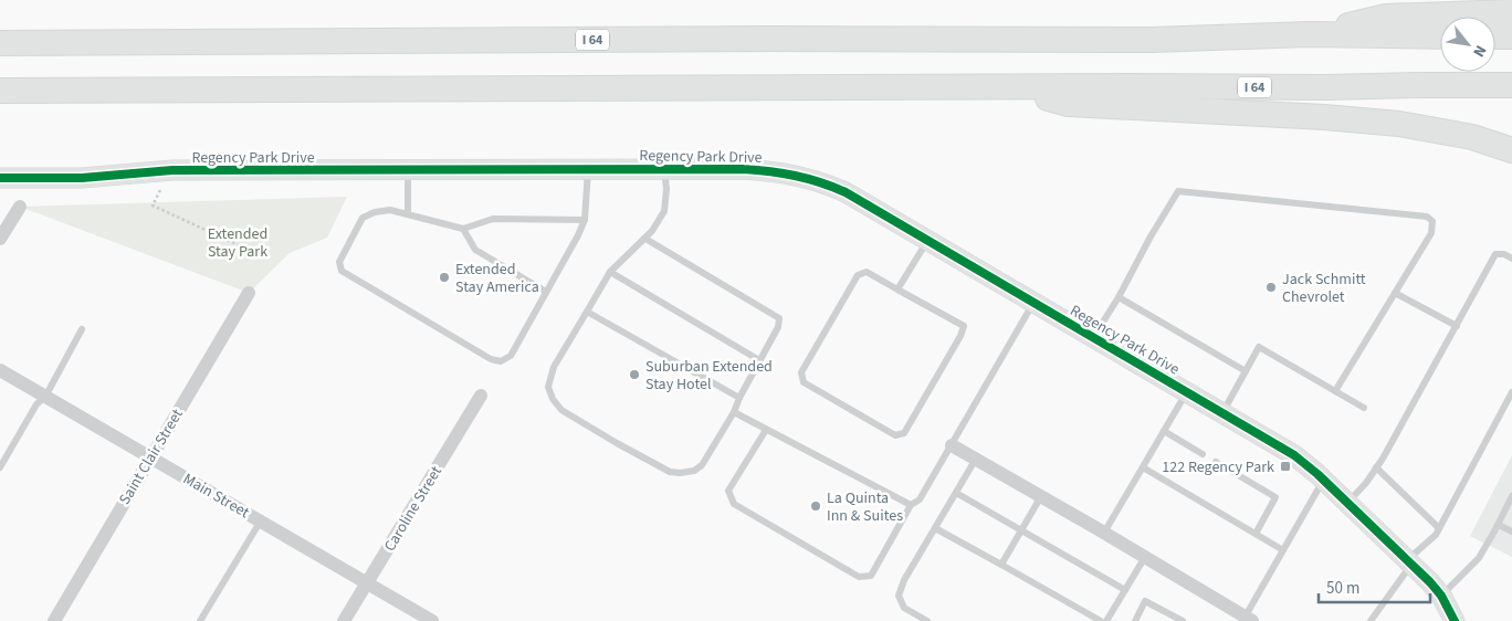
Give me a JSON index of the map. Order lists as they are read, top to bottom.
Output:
{
  "streets": {
    "highway": ["I 64"],
    "street": [
      "Regency Park Drive",
      "Saint Clair Street",
      "Main Street",
      "Caroline Street"
    ]
  },
  "crossings": [
    ["Saint Clair Street", "Main Street"],
    ["Main Street", "Caroline Street"]
  ],
  "parks": ["Extended Stay Park"],
  "places": {
    "other": [
      "Extended Stay America",
      "Jack Schmitt Chevrolet",
      "Suburban Extended Stay Hotel",
      "La Quinta Inn & Suites"
    ],
    "transit": ["122 Regency Park"]
  },
  "scale_bar": "50 m",
  "north": "bottom right"
}
